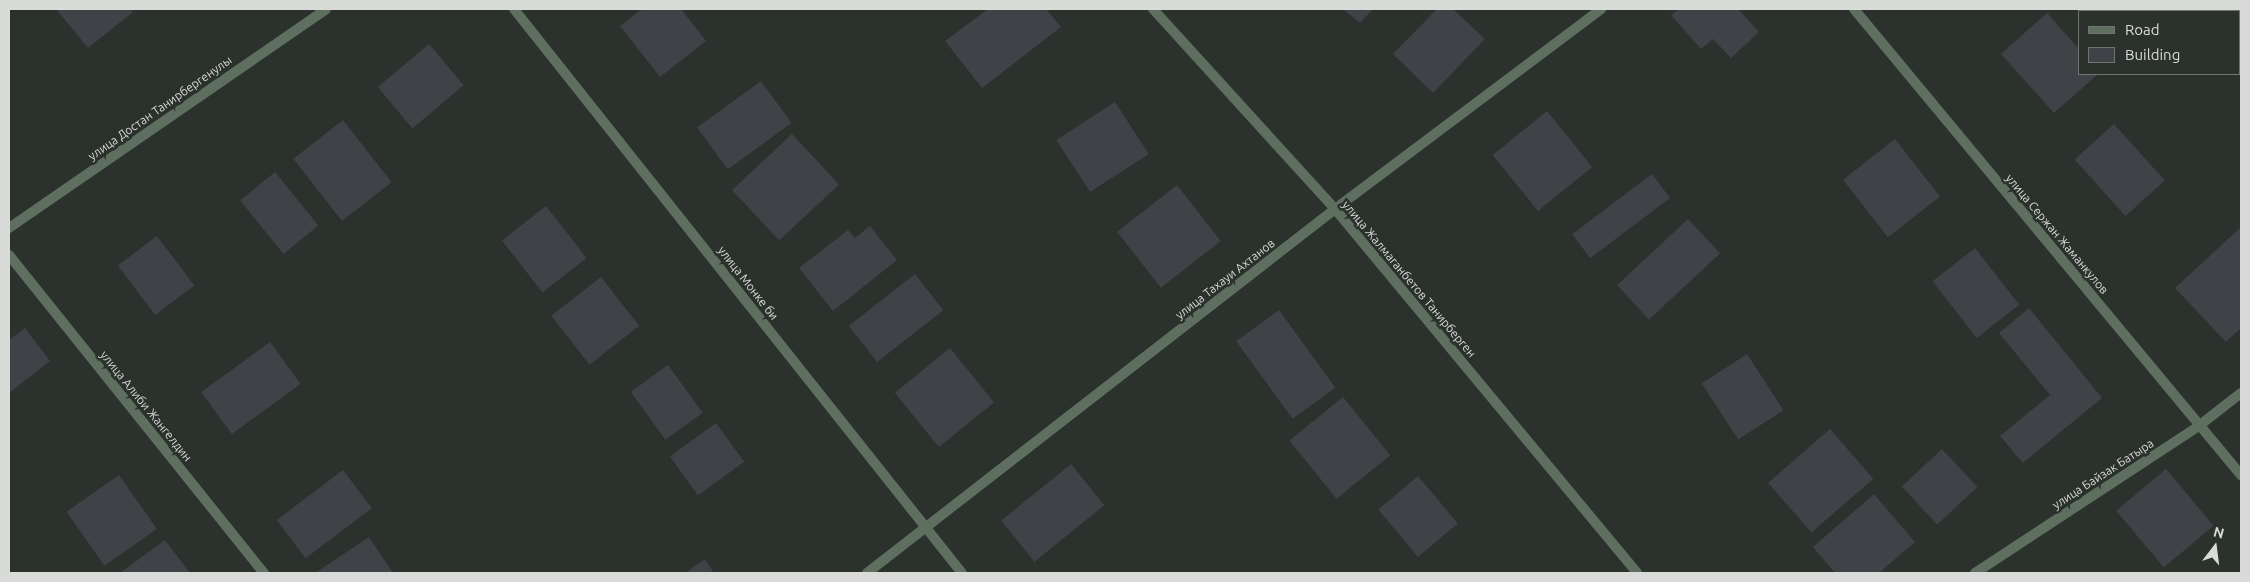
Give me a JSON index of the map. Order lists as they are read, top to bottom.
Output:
{
  "streets": {
    "street": [
      "улица Достан Танирбергенулы",
      "улица Сержан Жаманкулов",
      "улица Тахауи Ахтанов",
      "улица Жалмаганбетов Танирберген",
      "улица Монке би",
      "улица Алиби Жангелдин",
      "улица Байзак Батыра"
    ]
  },
  "crossings": [
    ["улица Сержан Жаманкулов", "улица Байзак Батыра"],
    ["улица Тахауи Ахтанов", "улица Жалмаганбетов Танирберген"],
    ["улица Тахауи Ахтанов", "улица Монке би"]
  ],
  "legend": ["Road", "Building"],
  "north": "top"
}
